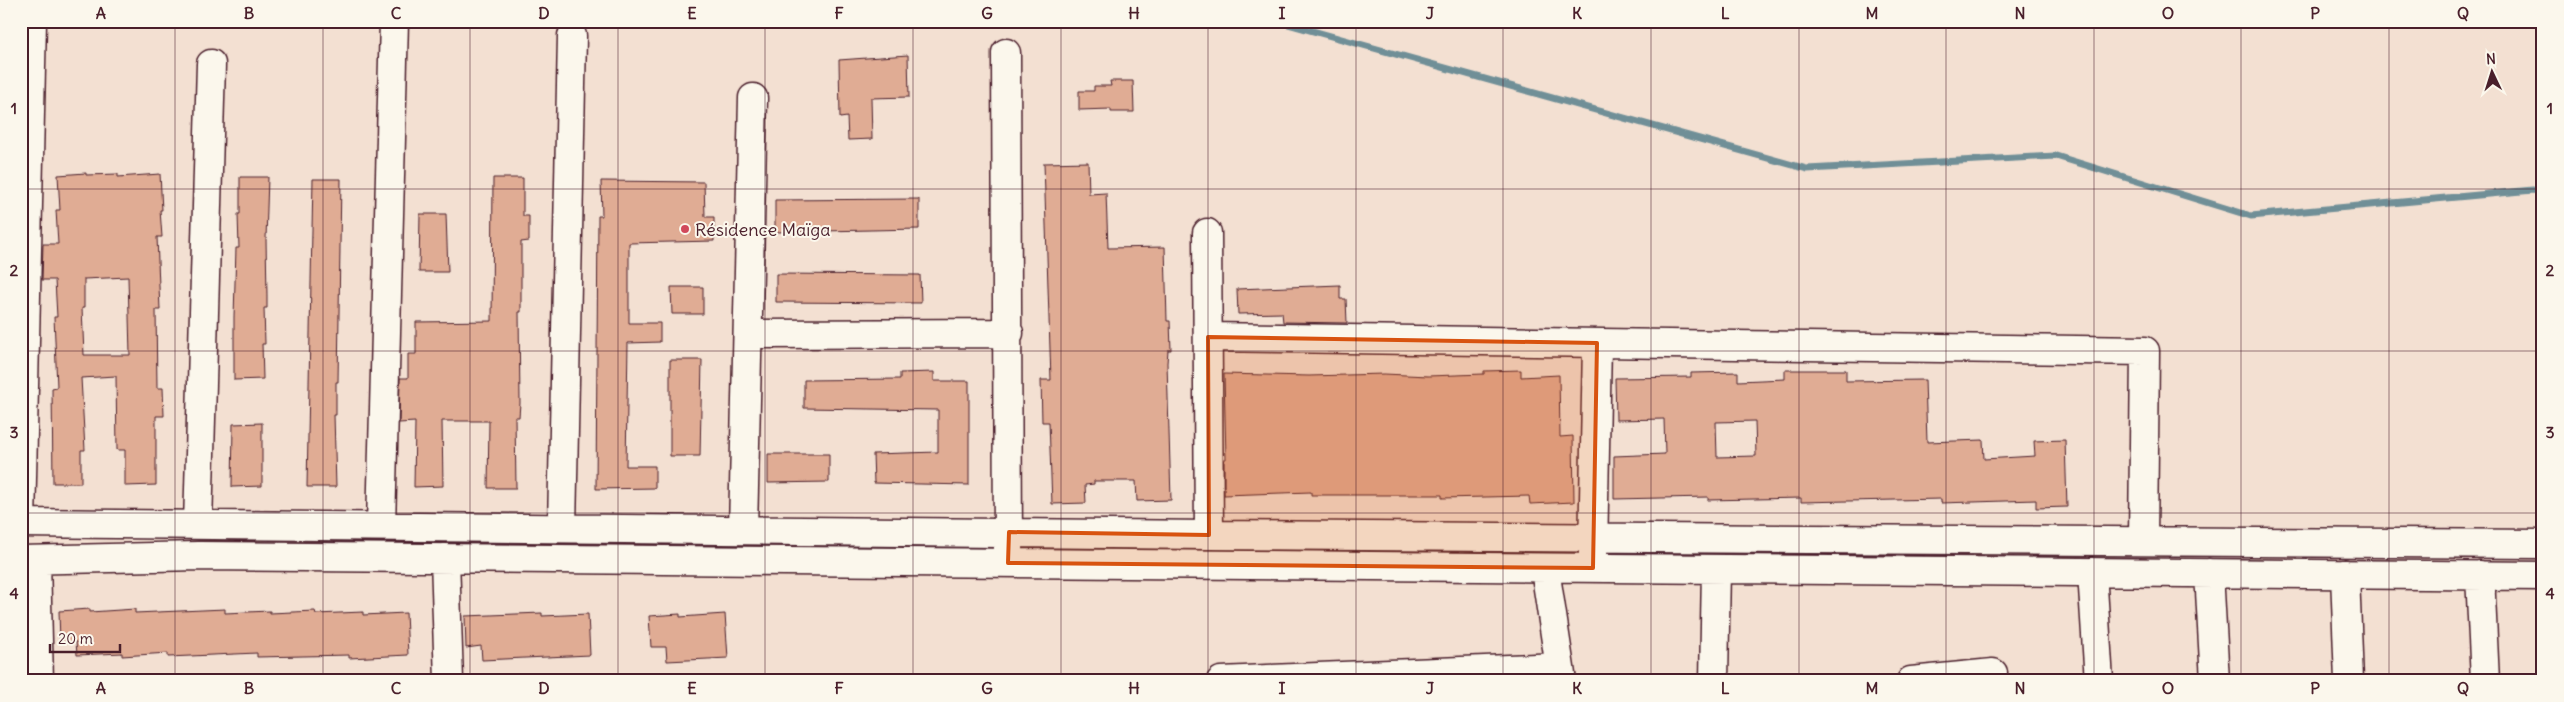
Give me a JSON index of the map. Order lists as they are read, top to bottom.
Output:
{
  "places": ["Résidence Maïga"],
  "scale_bar": "20 m",
  "north": "top",
  "grid": {
    "columns": [
      "A",
      "B",
      "C",
      "D",
      "E",
      "F",
      "G",
      "H",
      "I",
      "J",
      "K",
      "L",
      "M",
      "N",
      "O",
      "P",
      "Q"
    ],
    "rows": [
      "1",
      "2",
      "3",
      "4"
    ]
  }
}
